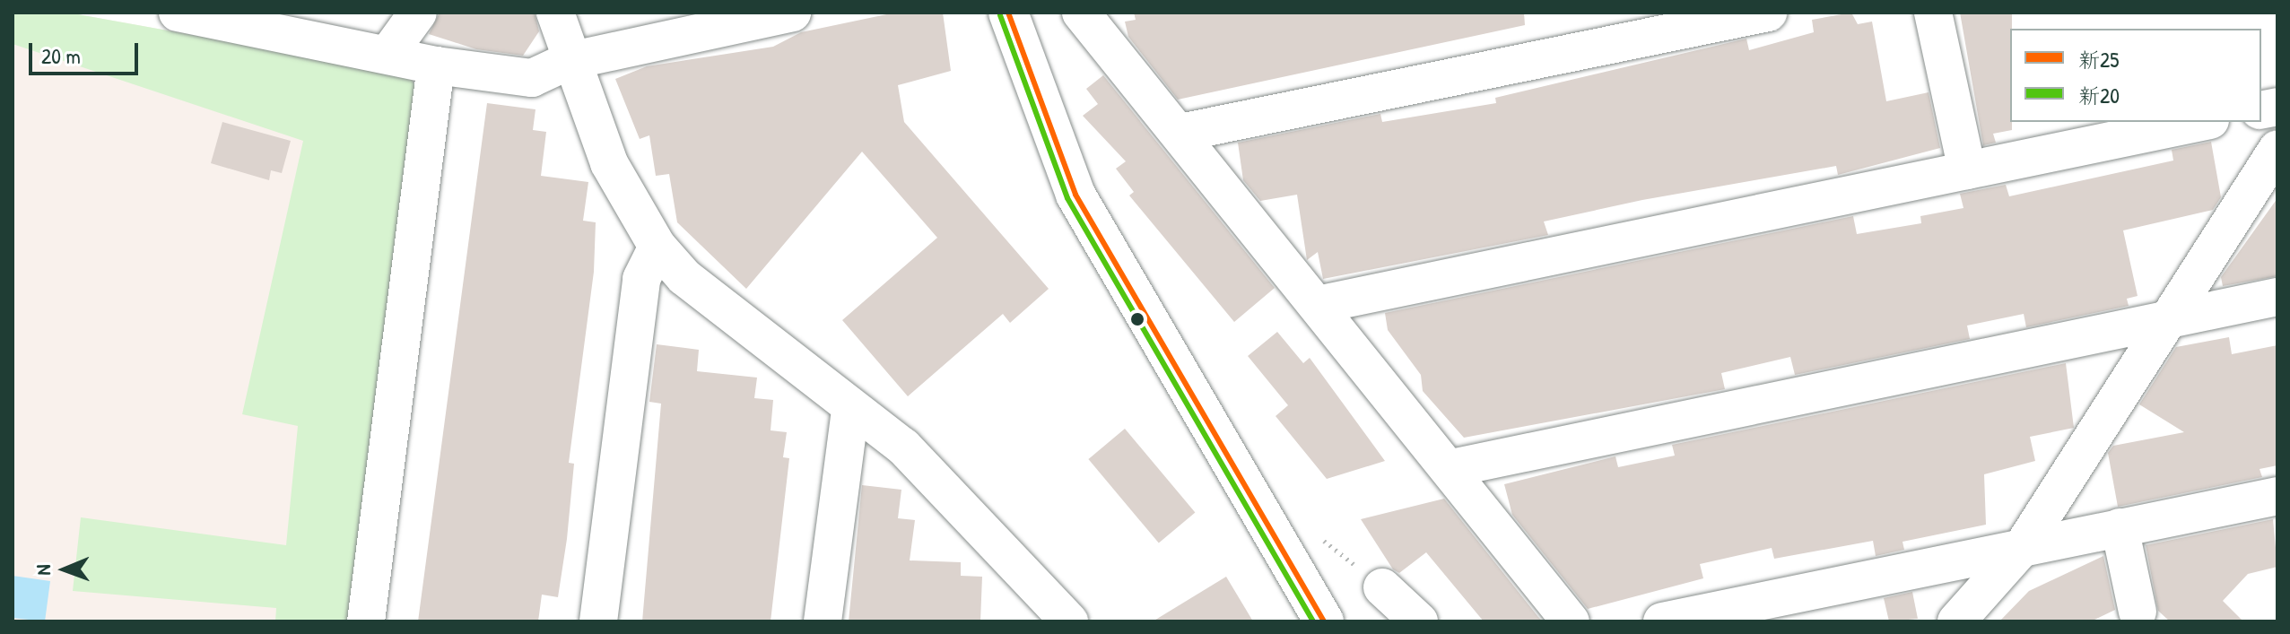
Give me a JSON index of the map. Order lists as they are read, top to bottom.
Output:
{
  "lines": ["transit line 新25", "transit line 新20"],
  "legend": ["新25", "新20"],
  "scale_bar": "20 m",
  "north": "left"
}
